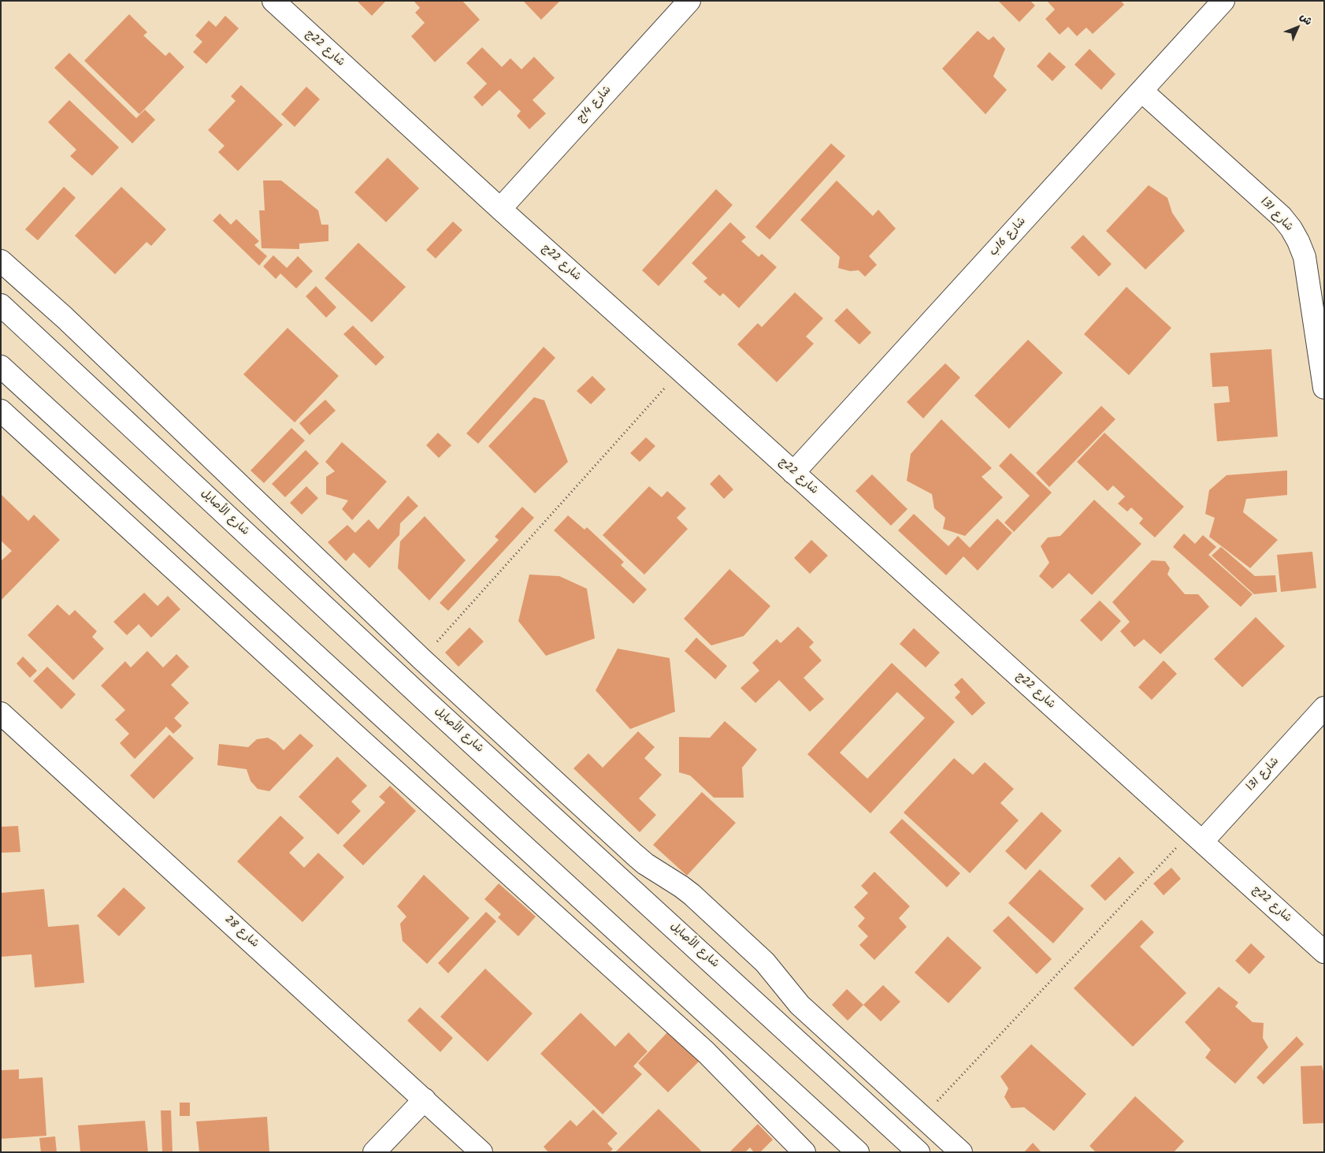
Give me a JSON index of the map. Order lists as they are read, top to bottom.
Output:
{
  "streets": {
    "street": [
      "شارع 22ج",
      "شارع 14ج",
      "شارع 31ا",
      "شارع 16ب",
      "شارع الأصايل",
      "شارع 28"
    ]
  },
  "crossings": [
    ["شارع 22ج", "شارع 14ج"],
    ["شارع 22ج", "شارع 31ا"],
    ["شارع 22ج", "شارع 16ب"],
    ["شارع 31ا", "شارع 16ب"]
  ],
  "north": "top right"
}
